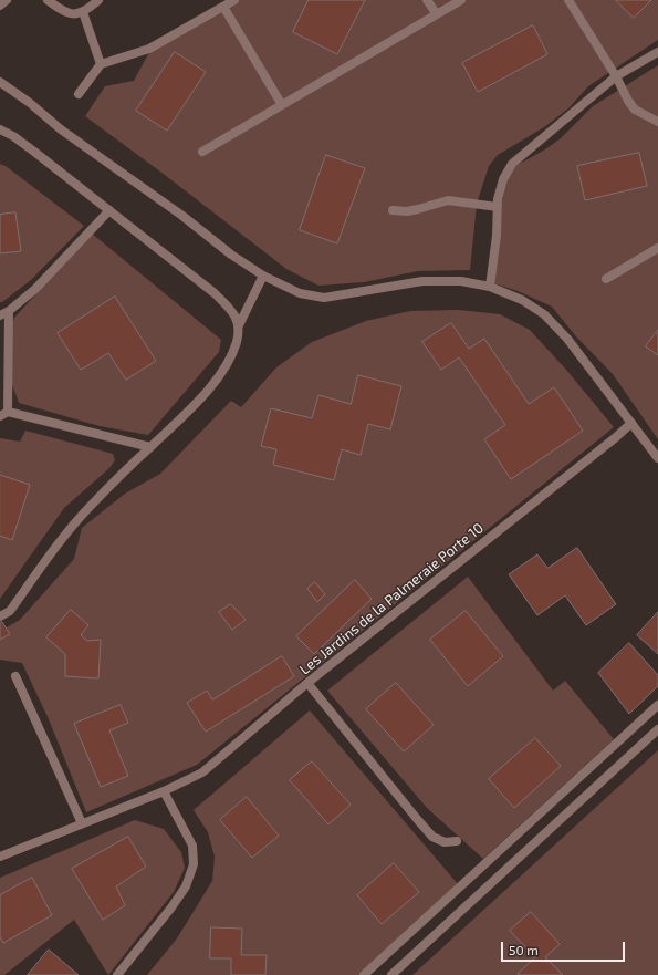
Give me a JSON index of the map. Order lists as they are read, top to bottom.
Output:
{
  "streets": {
    "street": ["Les Jardins de la Palmeraie Porte 10"]
  },
  "scale_bar": "50 m"
}
